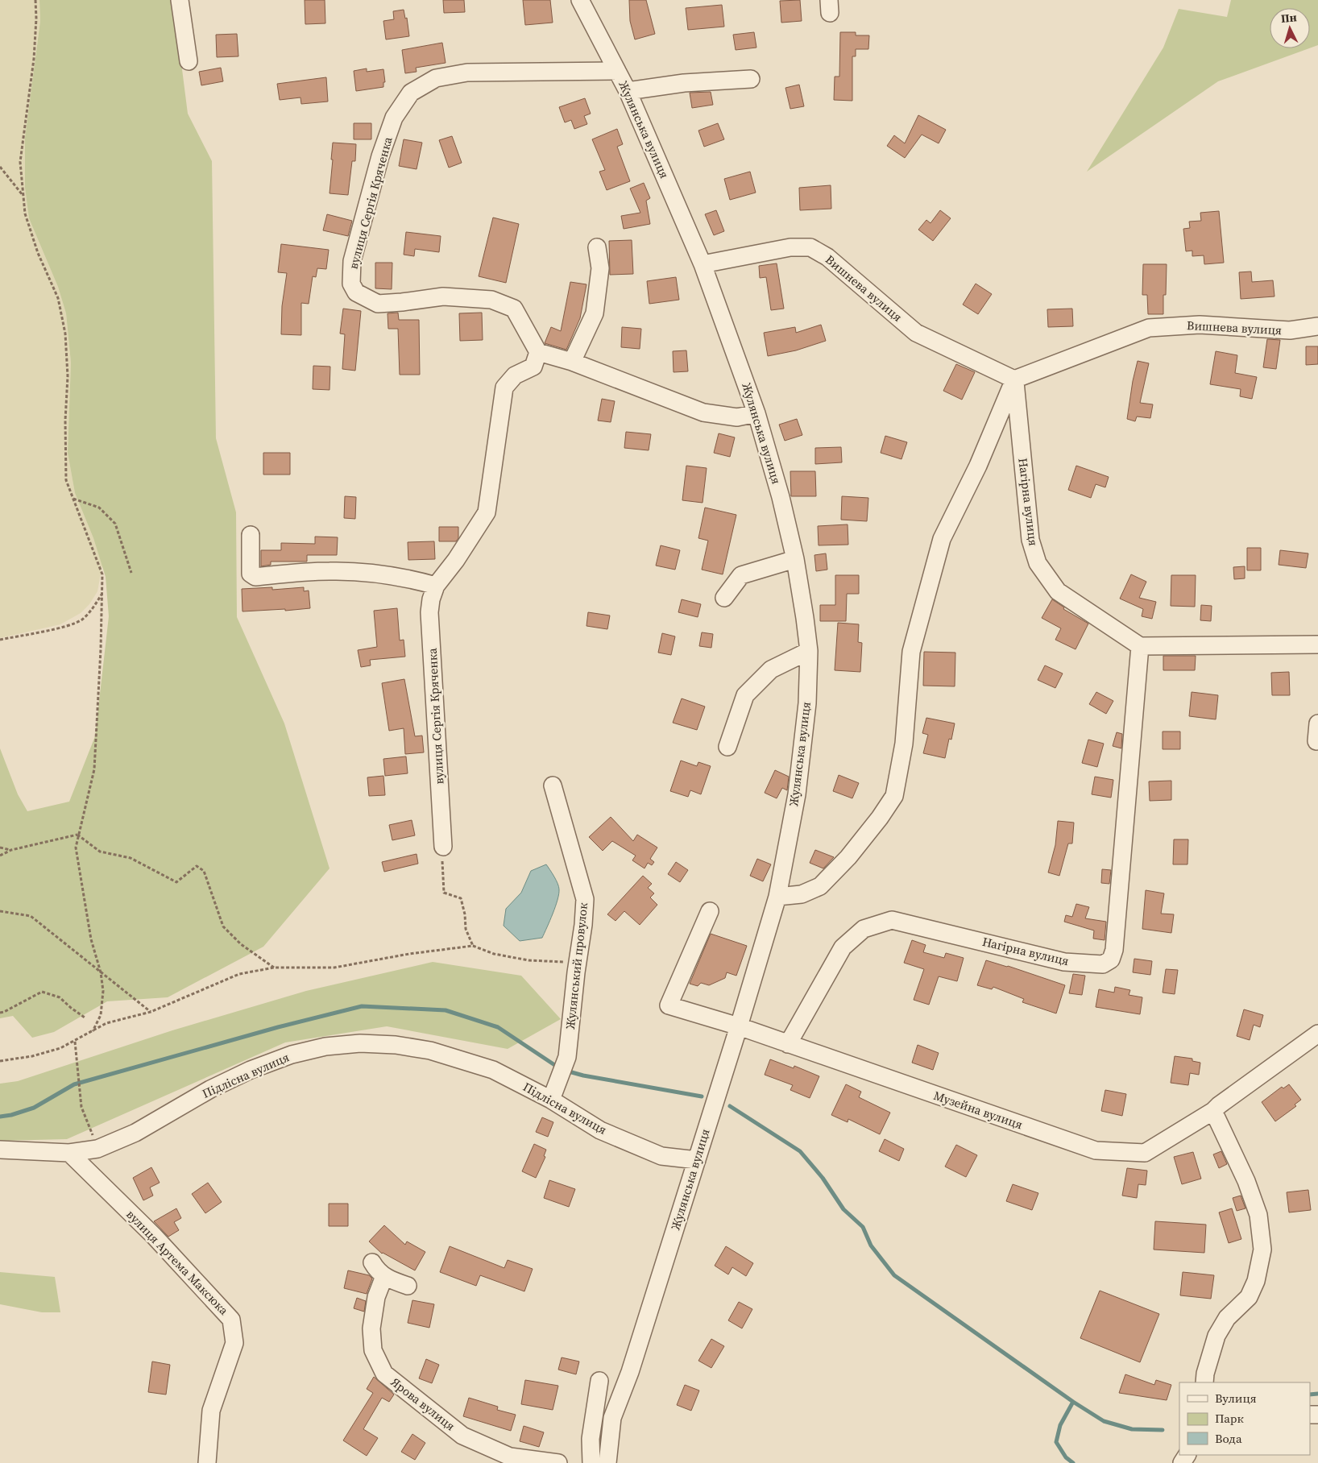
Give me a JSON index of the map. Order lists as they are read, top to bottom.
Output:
{
  "streets": {
    "street": [
      "Жулянська вулиця",
      "вулиця Сергія Кряченка",
      "Вишнева вулиця",
      "Нагірна вулиця",
      "Жулянський провулок",
      "Підлісна вулиця",
      "Музейна вулиця",
      "вулиця Артема Максюка",
      "Ярова вулиця"
    ]
  },
  "crossings": [
    ["Жулянська вулиця", "вулиця Сергія Кряченка"],
    ["Жулянська вулиця", "Вишнева вулиця"],
    ["Жулянська вулиця", "Підлісна вулиця"],
    ["Жулянська вулиця", "Музейна вулиця"],
    ["Вишнева вулиця", "Нагірна вулиця"],
    ["Нагірна вулиця", "Музейна вулиця"],
    ["Жулянський провулок", "Підлісна вулиця"],
    ["Підлісна вулиця", "вулиця Артема Максюка"]
  ],
  "legend": ["Вулиця", "Парк", "Вода"],
  "north": "top"
}
